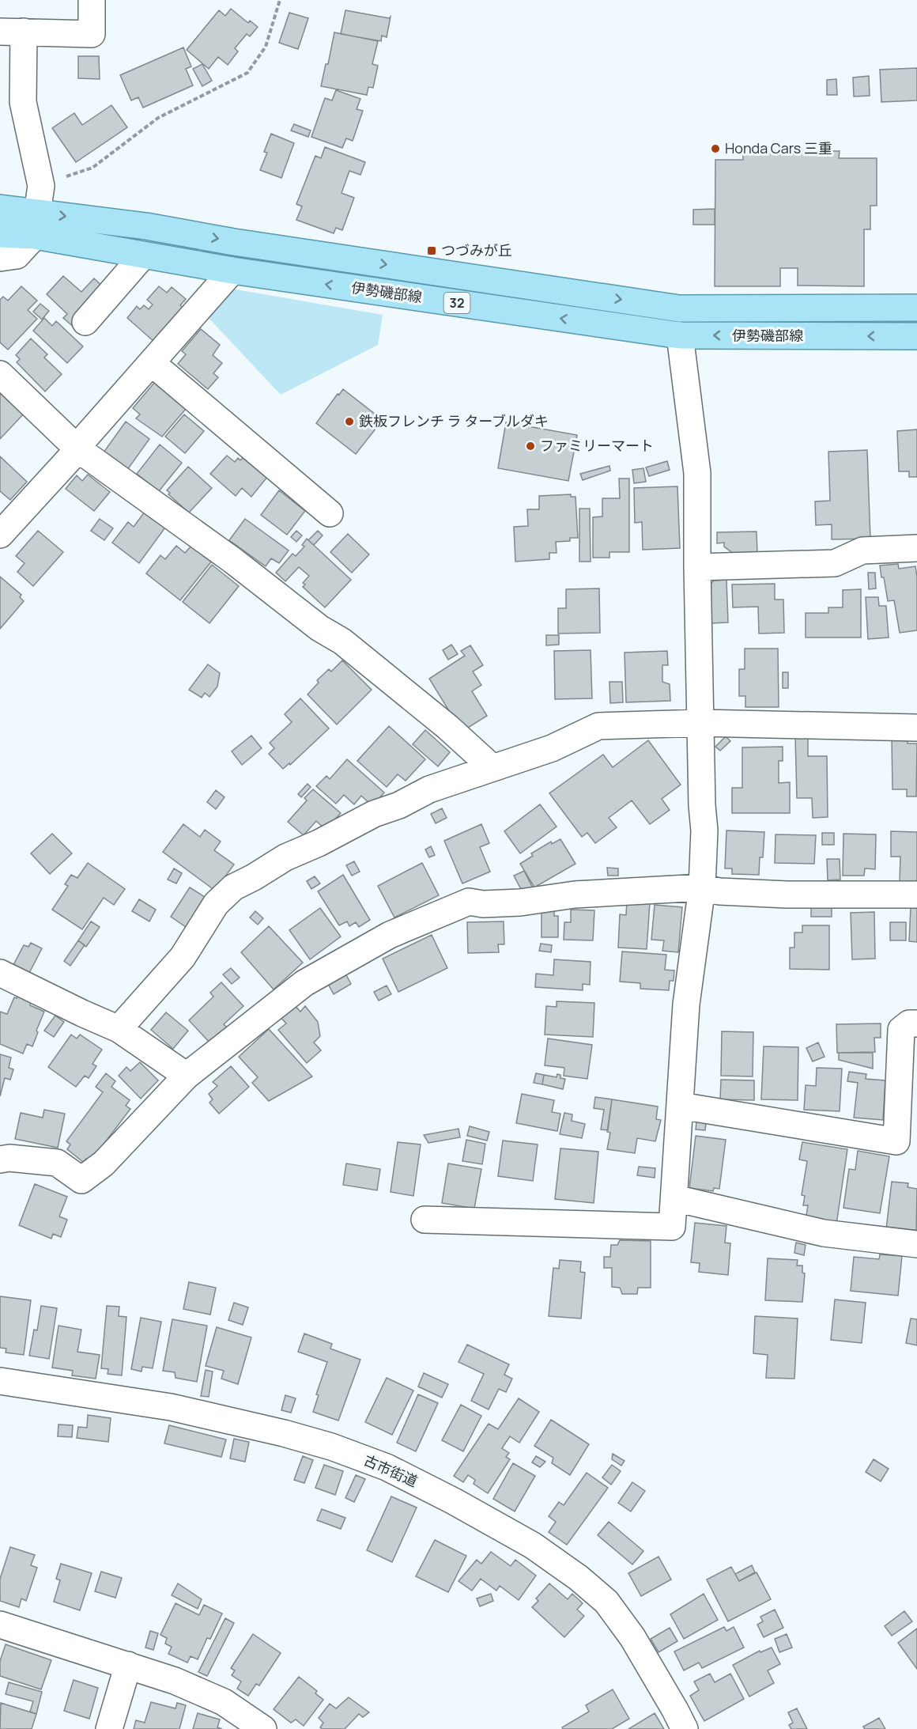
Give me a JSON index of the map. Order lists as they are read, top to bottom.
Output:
{
  "streets": {
    "main road": ["伊勢磯部線", "32"],
    "street": ["古市街道"]
  },
  "places": {
    "other": ["Honda Cars 三重", "鉄板フレンチ ラ ターブルダキ", "ファミリーマート"],
    "transit": ["つづみが丘"]
  }
}
